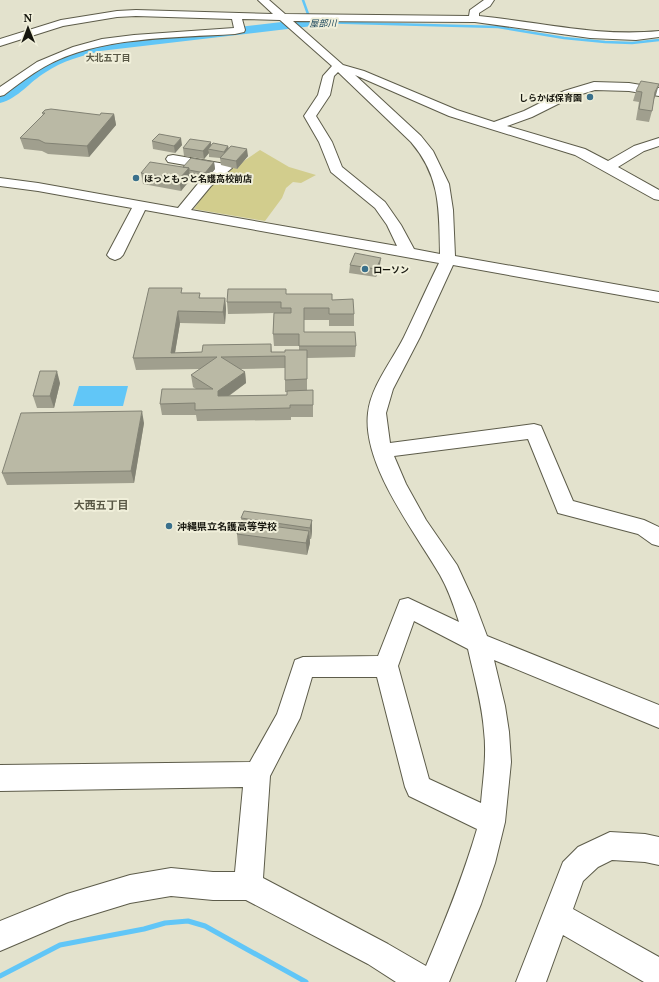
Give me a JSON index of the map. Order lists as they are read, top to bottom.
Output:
{
  "districts": ["大北五丁目", "大西五丁目"],
  "water": ["屋部川"],
  "places": [
    "しらかば保育園",
    "ほっともっと名護高校前店",
    "ローソン",
    "沖縄県立名護高等学校"
  ],
  "north": "top"
}
